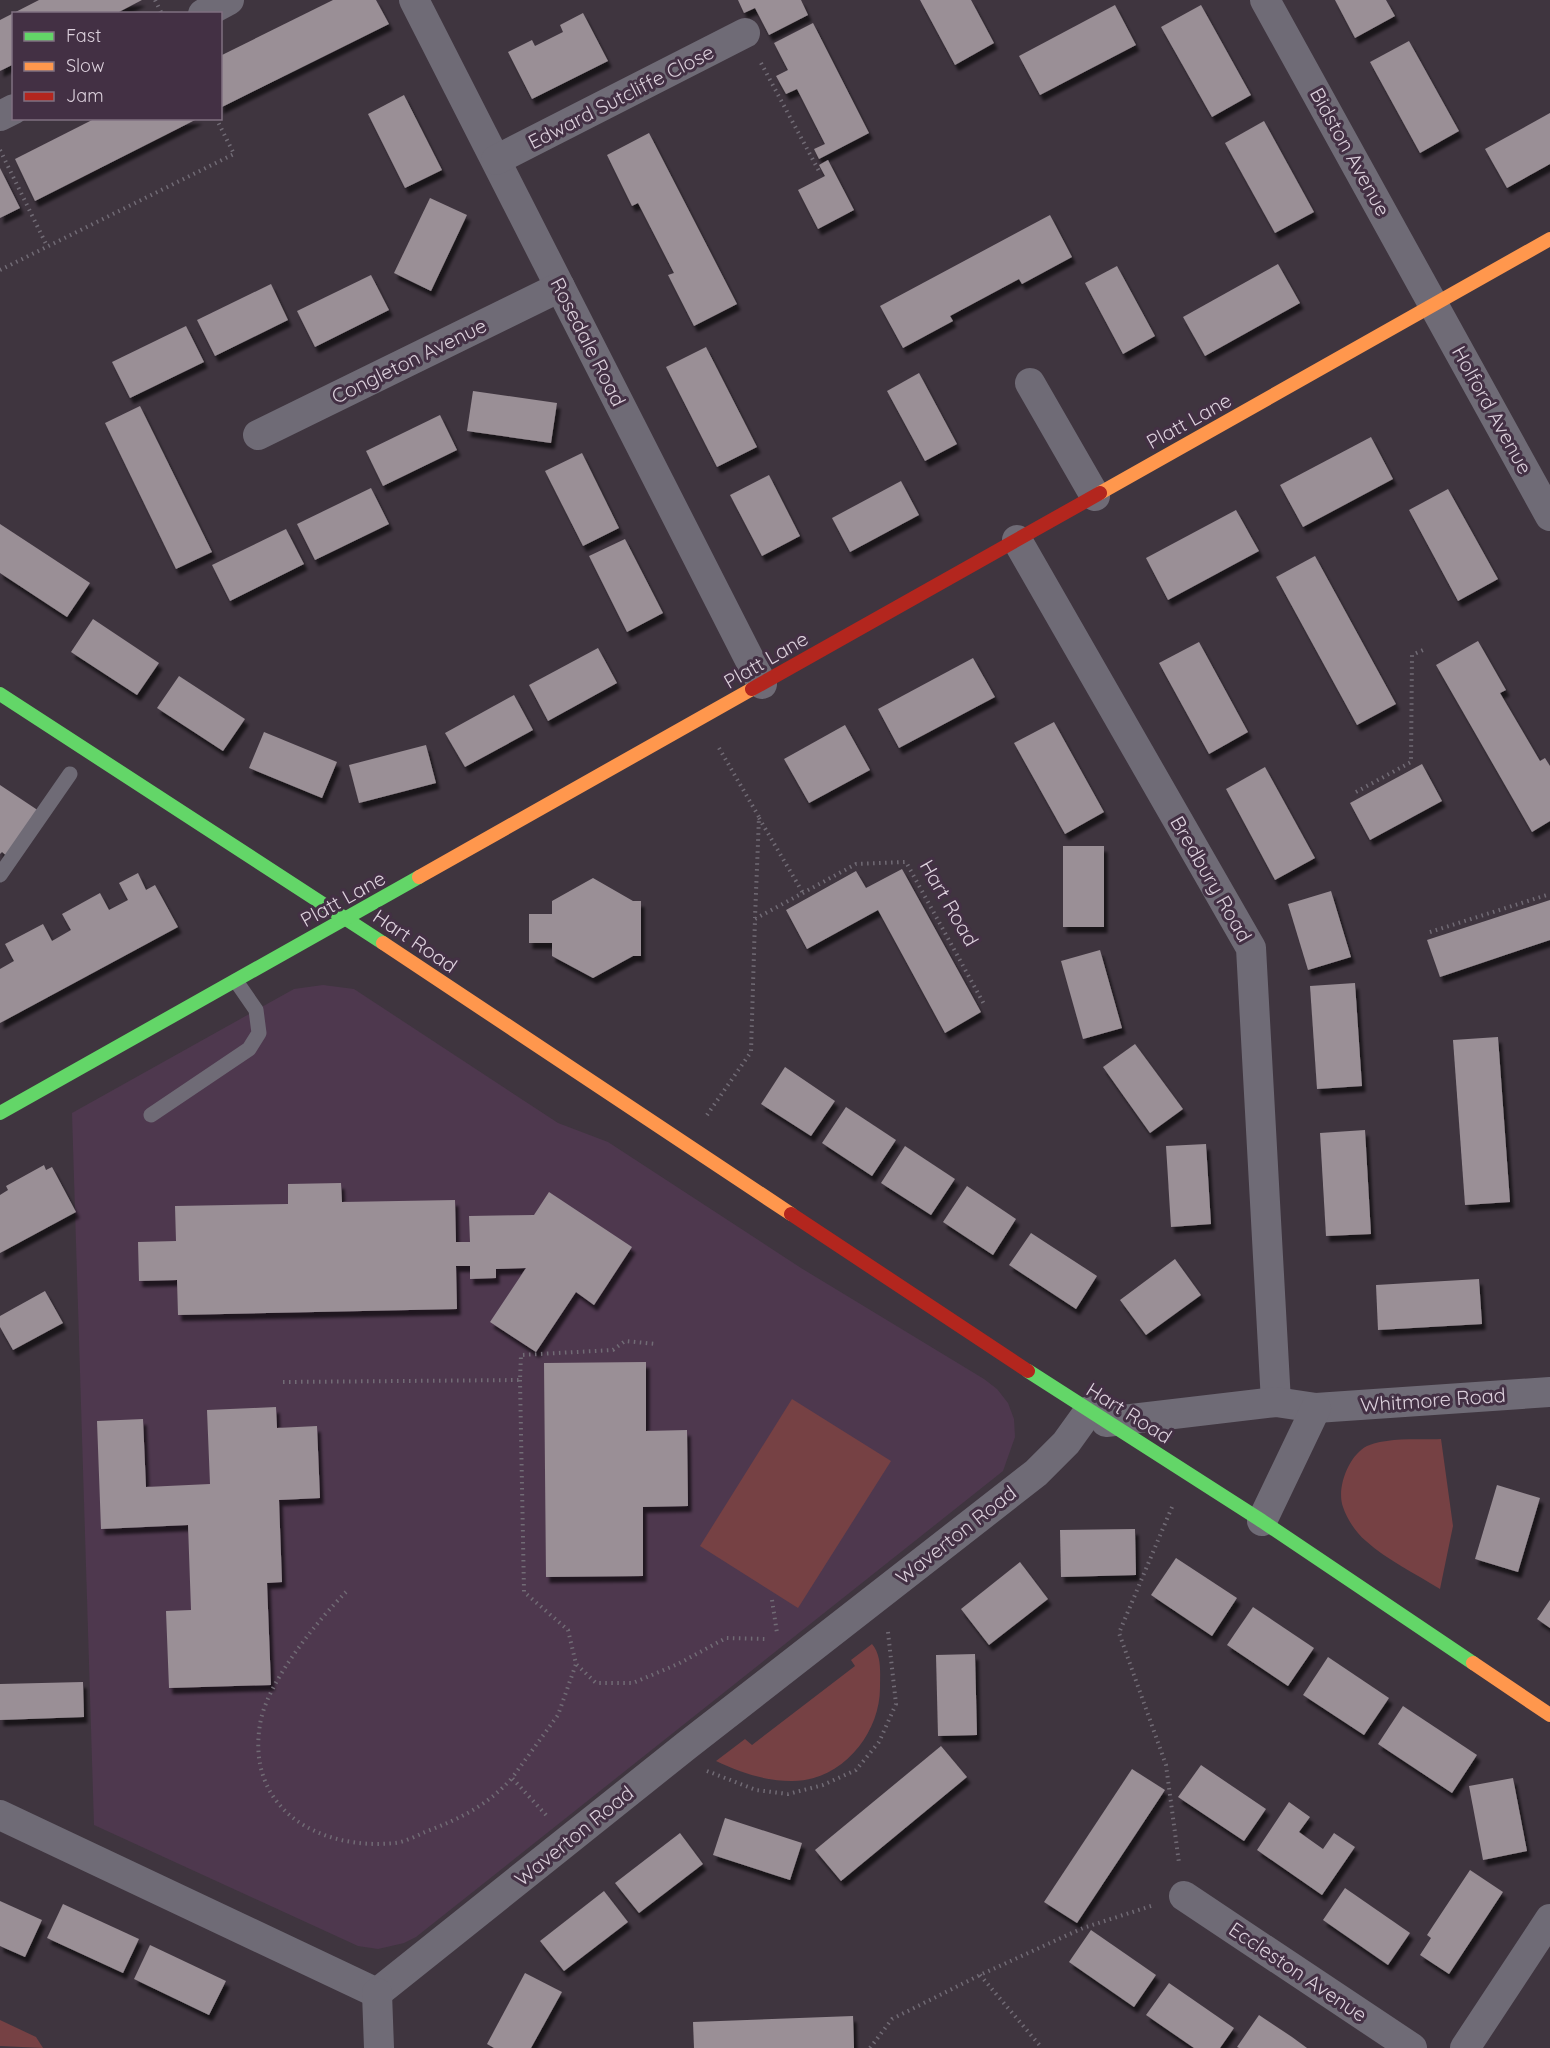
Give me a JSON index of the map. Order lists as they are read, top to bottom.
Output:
{
  "streets": {
    "street": [
      "Edward Sutcliffe Close",
      "Bidston Avenue",
      "Rosedale Road",
      "Congleton Avenue",
      "Holford Avenue",
      "Platt Lane",
      "Bredbury Road",
      "Hart Road",
      "Whitmore Road",
      "Waverton Road",
      "Eccleston Avenue"
    ]
  },
  "crossings": [
    ["Edward Sutcliffe Close", "Rosedale Road"],
    ["Bidston Avenue", "Holford Avenue"],
    ["Bidston Avenue", "Platt Lane"],
    ["Rosedale Road", "Congleton Avenue"],
    ["Rosedale Road", "Platt Lane"],
    ["Holford Avenue", "Platt Lane"],
    ["Platt Lane", "Bredbury Road"],
    ["Platt Lane", "Hart Road"],
    ["Bredbury Road", "Whitmore Road"],
    ["Hart Road", "Whitmore Road"],
    ["Hart Road", "Waverton Road"],
    ["Whitmore Road", "Waverton Road"]
  ],
  "legend": ["Fast", "Slow", "Jam"]
}
